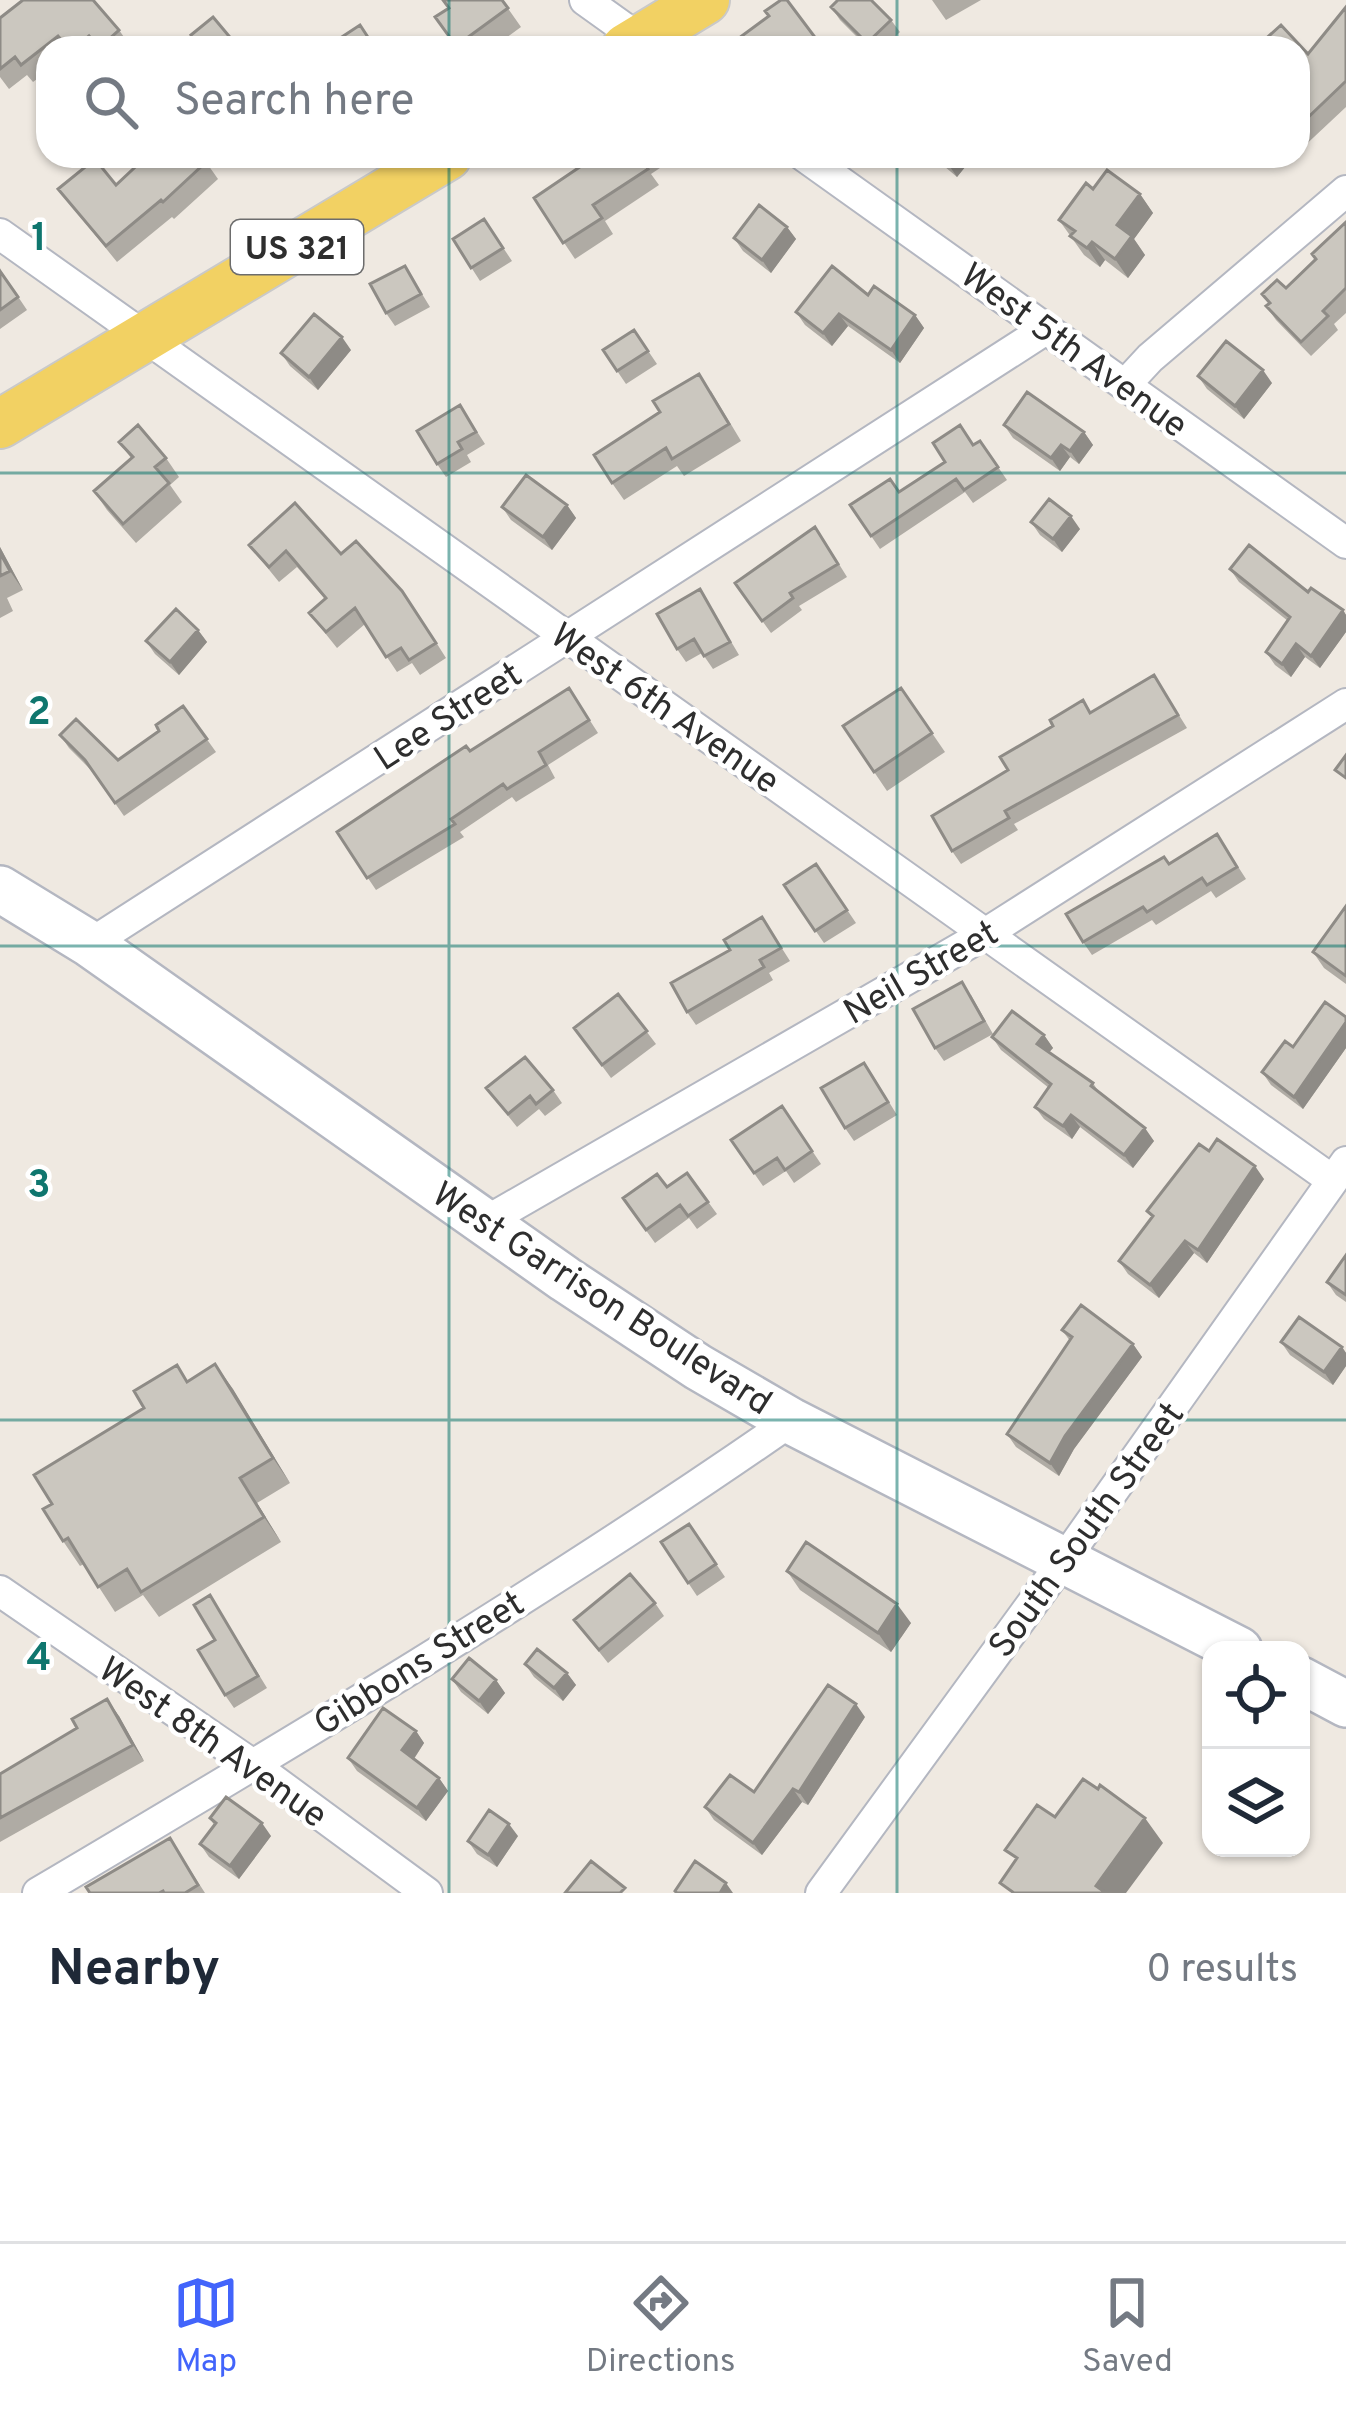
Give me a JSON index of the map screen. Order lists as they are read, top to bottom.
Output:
{
  "streets": {
    "main road": ["US 321", "West Garrison Boulevard"],
    "street": [
      "West 5th Avenue",
      "West 6th Avenue",
      "Lee Street",
      "Neil Street",
      "South South Street",
      "Gibbons Street",
      "West 8th Avenue"
    ]
  },
  "crossings": [
    ["US 321", "West 6th Avenue"],
    ["West 5th Avenue", "Lee Street"],
    ["West 6th Avenue", "Lee Street"],
    ["West 6th Avenue", "Neil Street"],
    ["West 6th Avenue", "South South Street"],
    ["Lee Street", "West Garrison Boulevard"],
    ["Neil Street", "West Garrison Boulevard"],
    ["West Garrison Boulevard", "South South Street"],
    ["West Garrison Boulevard", "Gibbons Street"],
    ["Gibbons Street", "West 8th Avenue"]
  ],
  "page": {
    "search": "Search here",
    "heading": ["Nearby", "0 results"],
    "nav": ["Map", "Directions", "Saved"]
  },
  "grid": {
    "rows": [
      "1",
      "2",
      "3",
      "4"
    ]
  }
}
